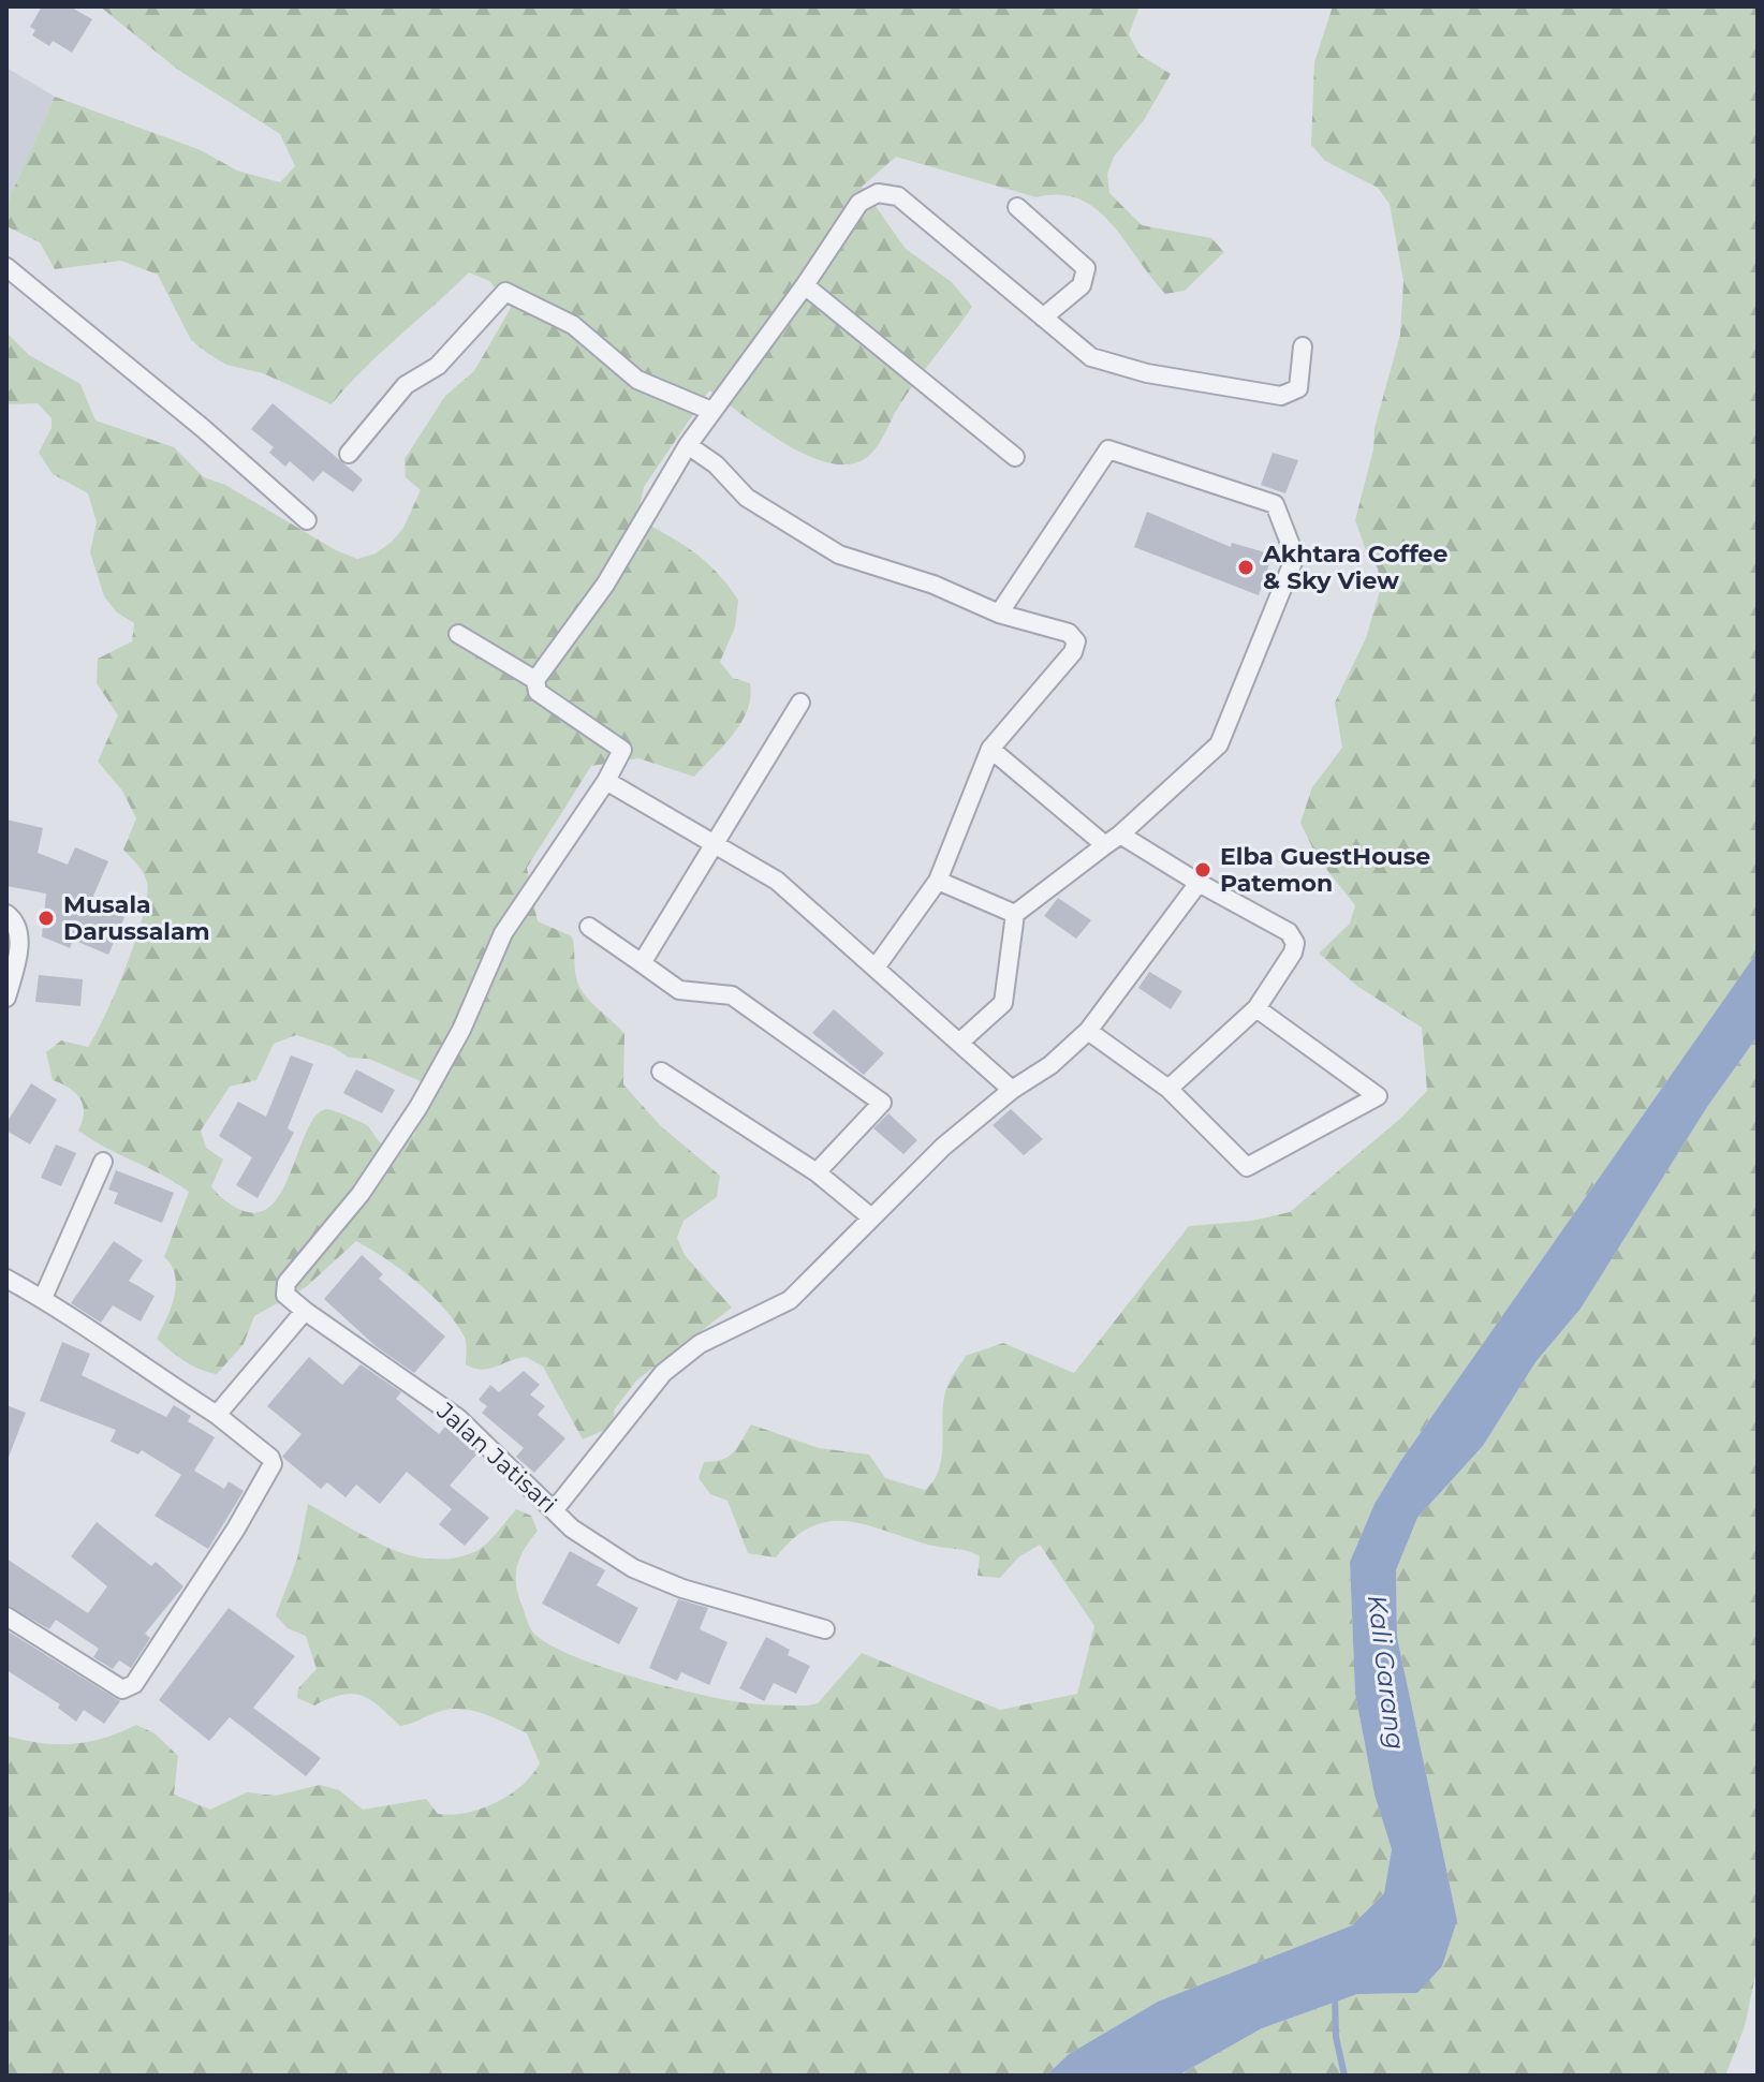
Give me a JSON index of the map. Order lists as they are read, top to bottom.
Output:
{
  "streets": {
    "street": ["Jalan Jatisari"]
  },
  "water": ["Kali Garang"],
  "places": ["Akhtara Coffee & Sky View", "Elba GuestHouse Patemon", "Musala Darussalam"]
}
